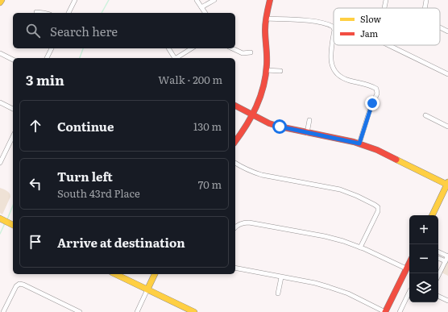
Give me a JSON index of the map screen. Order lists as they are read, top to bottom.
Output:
{
  "legend": ["Slow", "Jam"],
  "page": {
    "search": "Search here",
    "heading": ["3 min", "Walk · 200 m"],
    "list": [
      ["Continue", "130 m"],
      ["Turn left", "South 43rd Place", "70 m"],
      "Arrive at destination"
    ],
    "map_buttons": ["+", "−"]
  }
}
